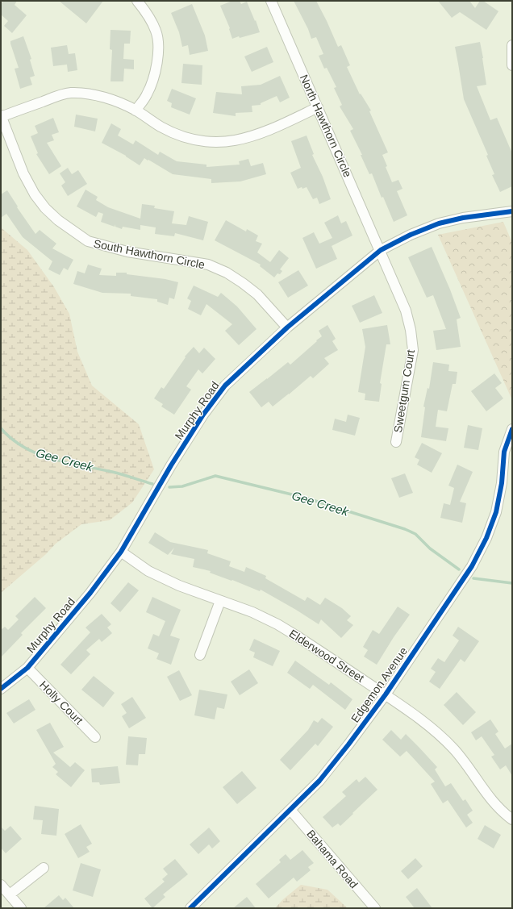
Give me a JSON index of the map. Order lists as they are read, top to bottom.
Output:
{
  "streets": {
    "street": [
      "North Hawthorn Circle",
      "South Hawthorn Circle",
      "Sweetgum Court",
      "Murphy Road",
      "Elderwood Street",
      "Edgemon Avenue",
      "Holly Court",
      "Bahama Road"
    ]
  },
  "crossings": [
    ["North Hawthorn Circle", "Sweetgum Court"],
    ["North Hawthorn Circle", "Murphy Road"],
    ["South Hawthorn Circle", "Murphy Road"],
    ["Sweetgum Court", "Murphy Road"],
    ["Murphy Road", "Elderwood Street"],
    ["Murphy Road", "Holly Court"],
    ["Elderwood Street", "Edgemon Avenue"],
    ["Edgemon Avenue", "Bahama Road"]
  ],
  "water": ["Gee Creek"]
}
